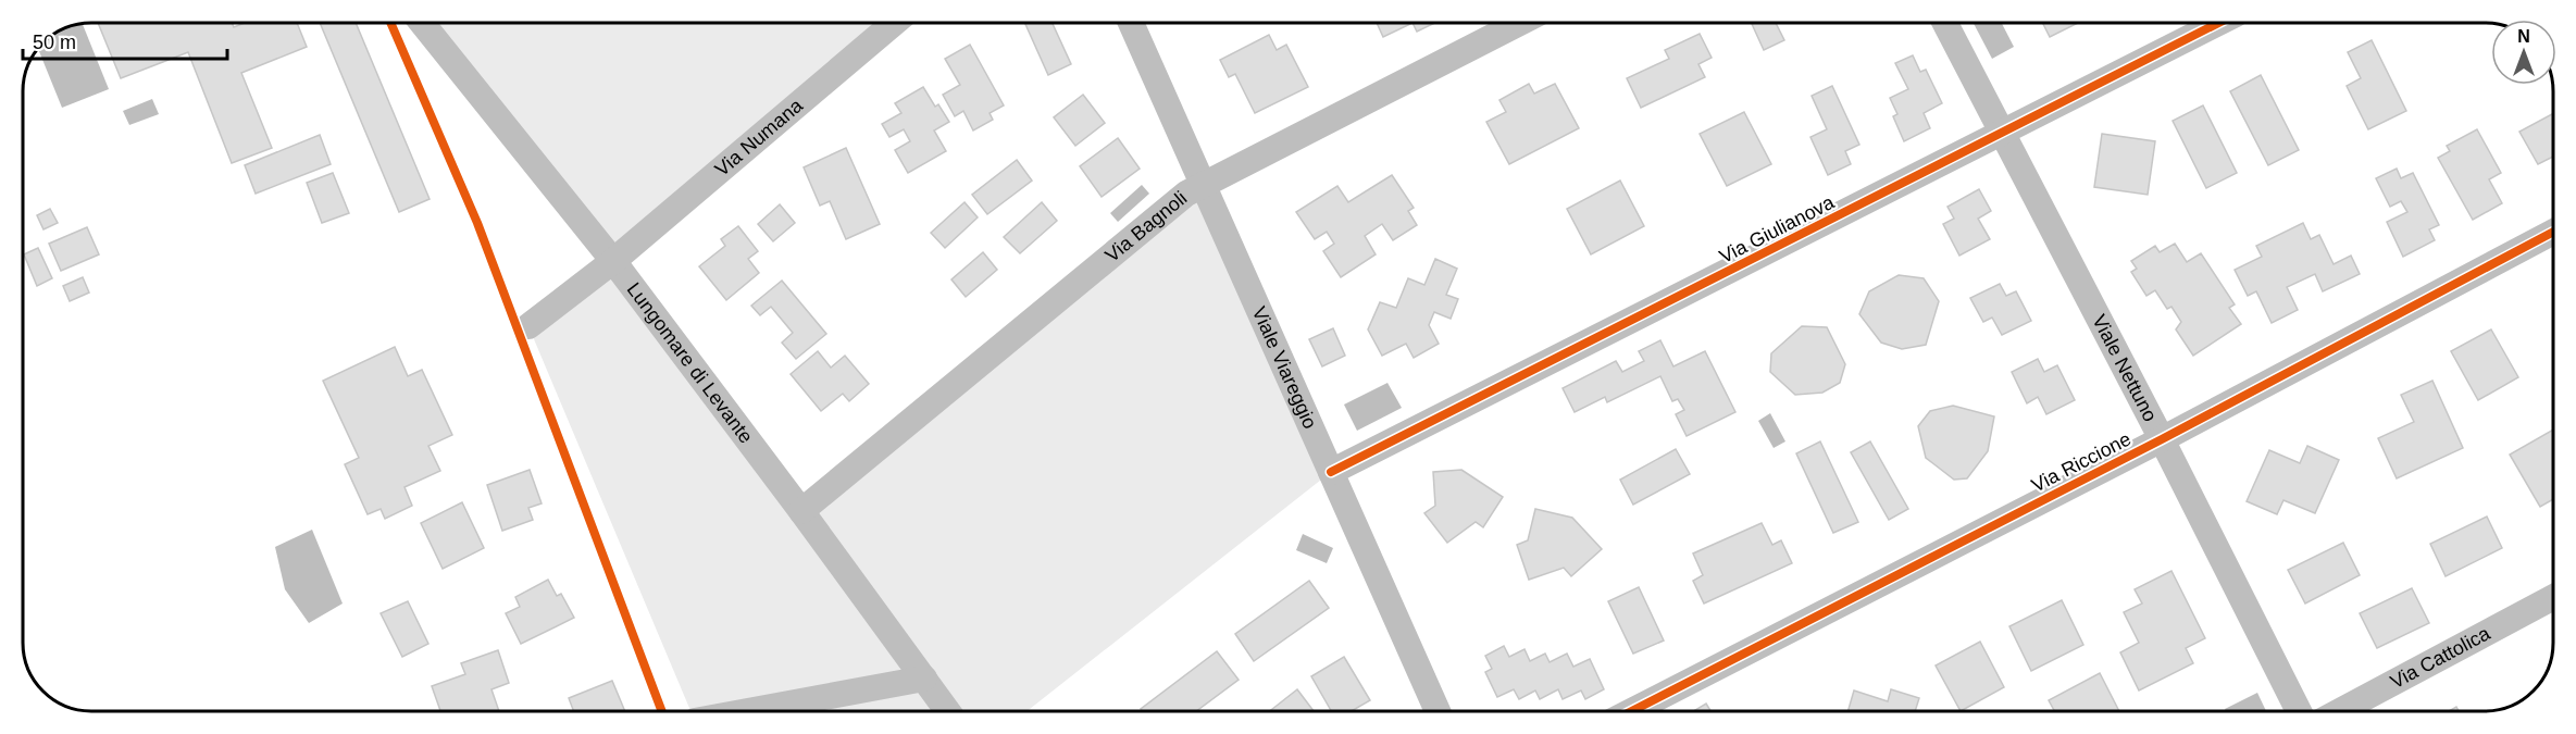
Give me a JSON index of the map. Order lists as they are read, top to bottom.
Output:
{
  "streets": {
    "street": [
      "Via Numana",
      "Via Bagnoli",
      "Via Giulianova",
      "Lungomare di Levante",
      "Viale Viareggio",
      "Viale Nettuno",
      "Via Riccione",
      "Via Cattolica"
    ]
  },
  "crossings": [
    ["Via Numana", "Lungomare di Levante"],
    ["Via Bagnoli", "Lungomare di Levante"],
    ["Via Bagnoli", "Viale Viareggio"],
    ["Via Giulianova", "Viale Viareggio"],
    ["Via Giulianova", "Viale Nettuno"],
    ["Viale Nettuno", "Via Riccione"]
  ],
  "scale_bar": "50 m",
  "north": "top"
}
